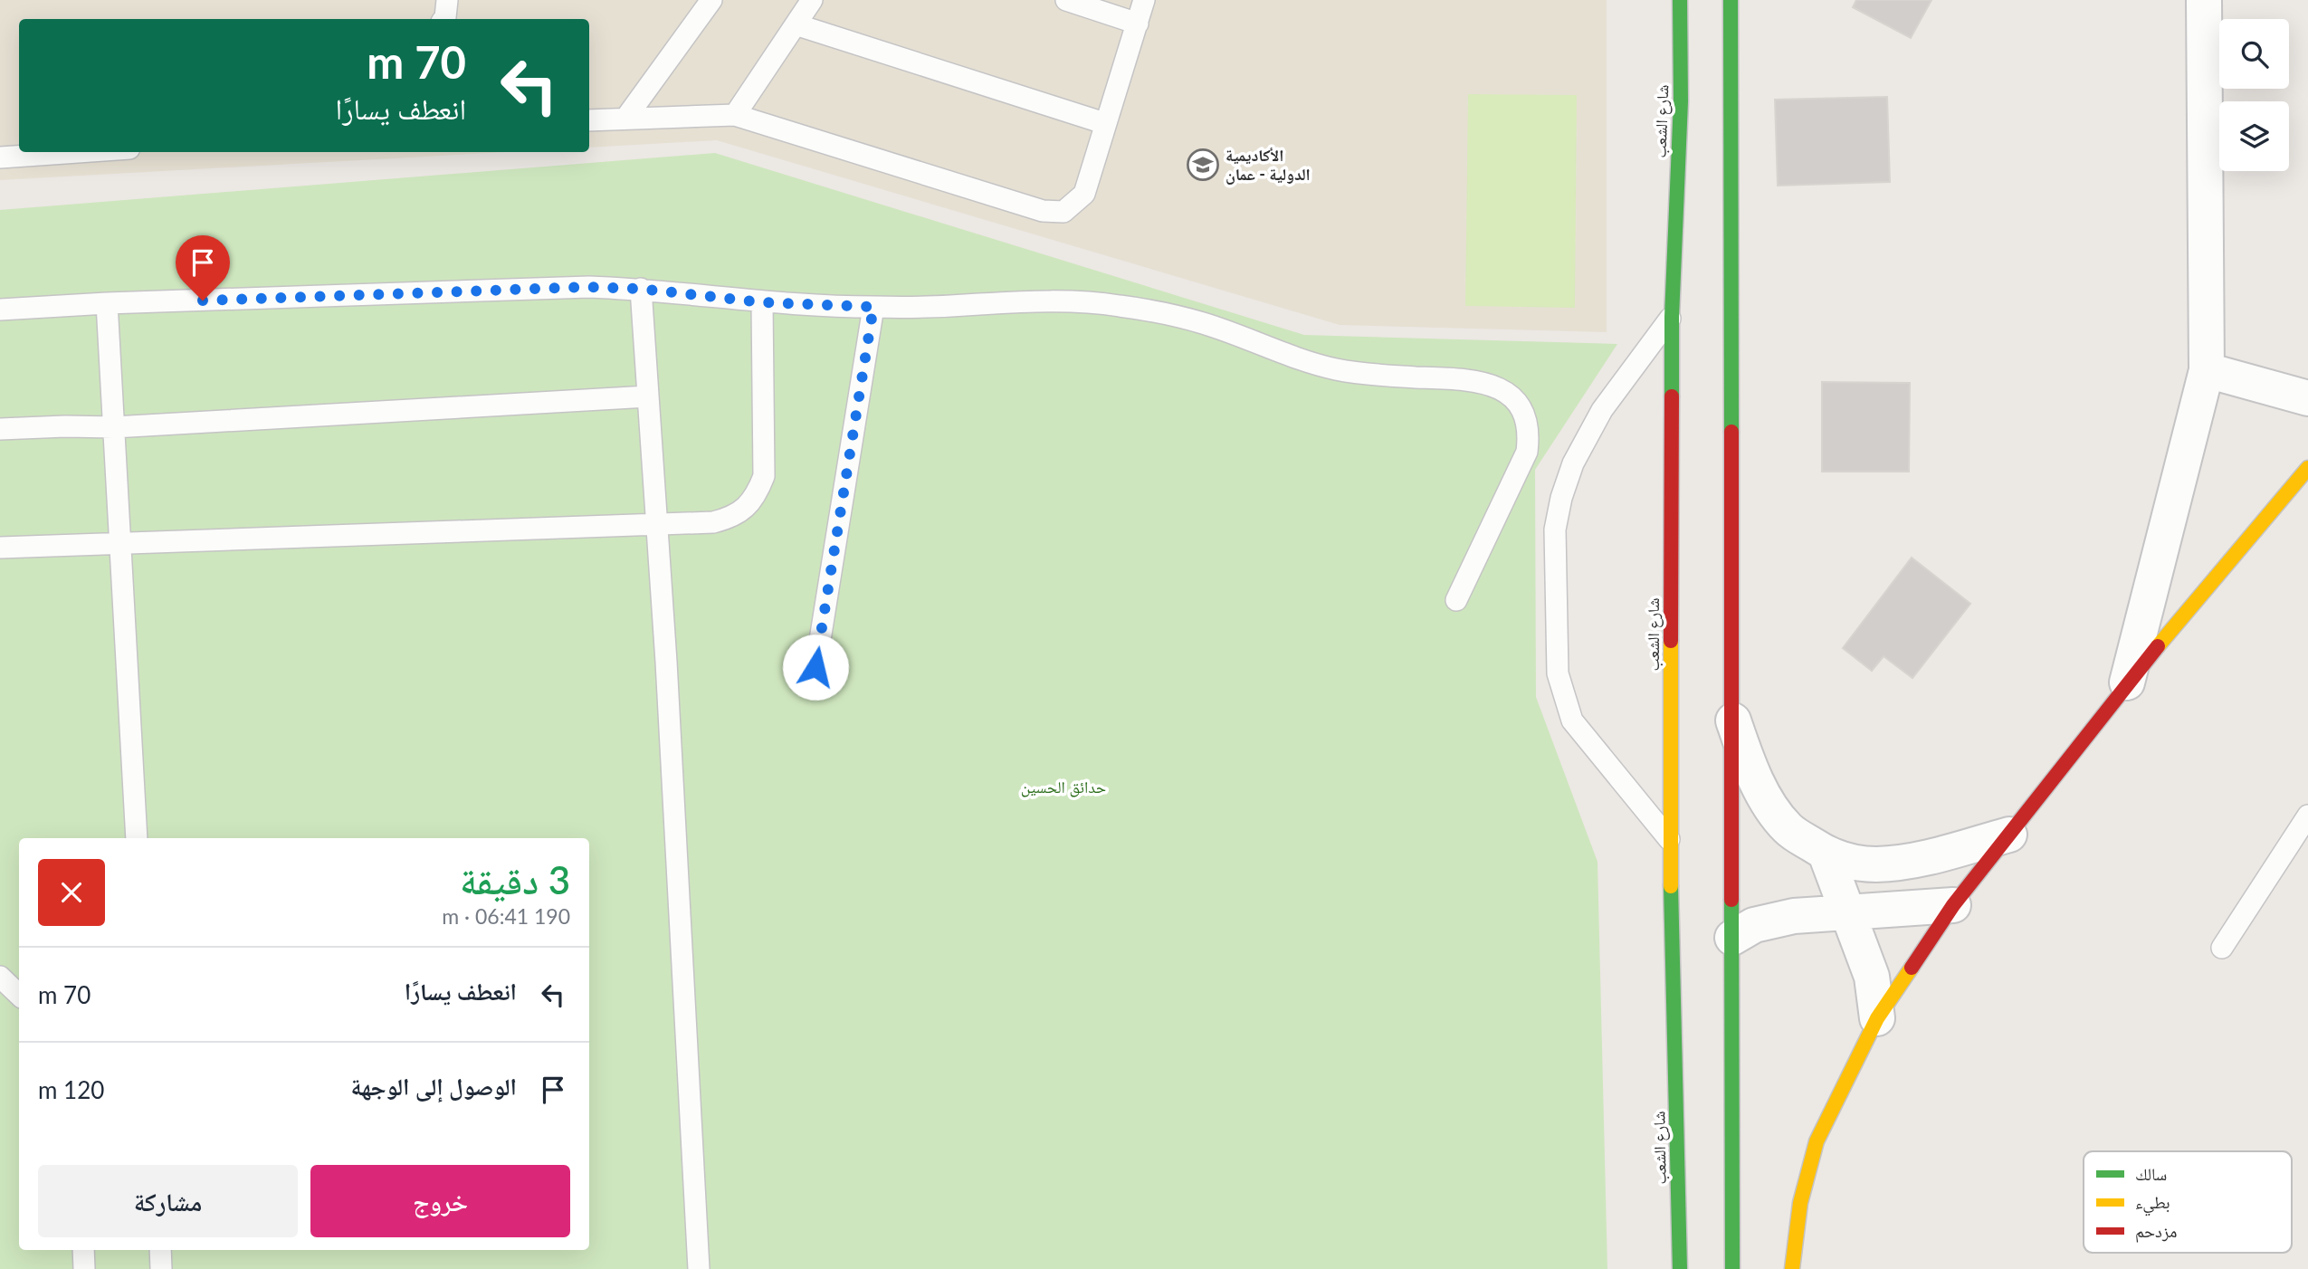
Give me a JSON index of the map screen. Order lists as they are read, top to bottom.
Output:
{
  "streets": {
    "main road": ["شارع الشعب"]
  },
  "parks": ["حدائق الحسين"],
  "places": {
    "school or university": ["الأكاديمية الدولية - عمان"]
  },
  "legend": ["سالك", "بطيء", "مزدحم"],
  "page": {
    "turn": ["70 m", "انعطف يسارًا"],
    "heading": ["3 دقيقة", "190 m · 06:41"],
    "list": [
      {
        "name": "انعطف يسارًا",
        "value": "70 m"
      },
      {
        "name": "الوصول إلى الوجهة",
        "value": "120 m"
      }
    ],
    "buttons": ["خروج", "مشاركة"]
  }
}
